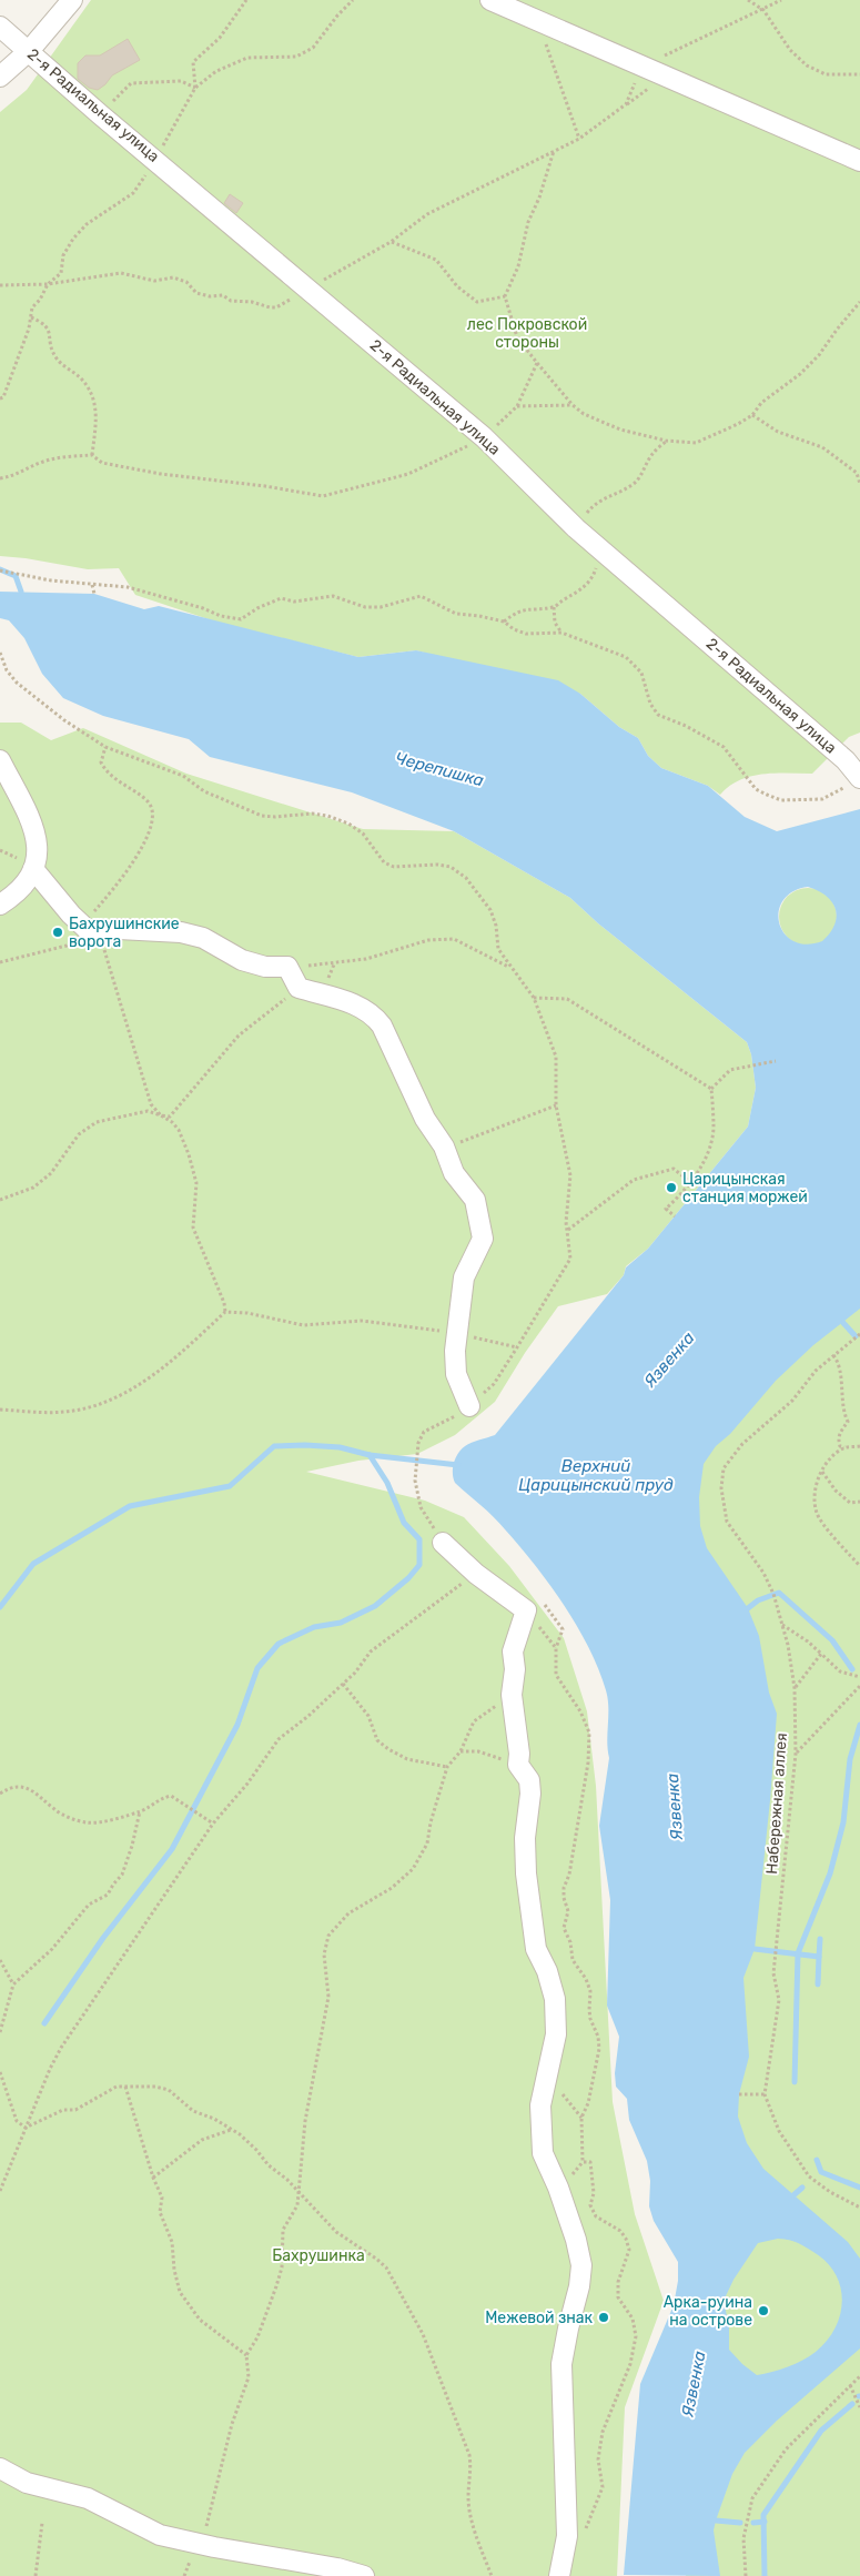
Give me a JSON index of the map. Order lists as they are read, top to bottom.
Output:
{
  "streets": {
    "street": ["2-я Радиальная улица"],
    "path": ["Набережная аллея"]
  },
  "water": ["Черепишка", "Язвенка", "Верхний Царицынский пруд"],
  "parks": ["лес Покровской стороны", "Бахрушинка"],
  "places": [
    "Бахрушинские ворота",
    "Царицынская станция моржей",
    "Арка-руина на острове",
    "Межевой знак"
  ]
}
